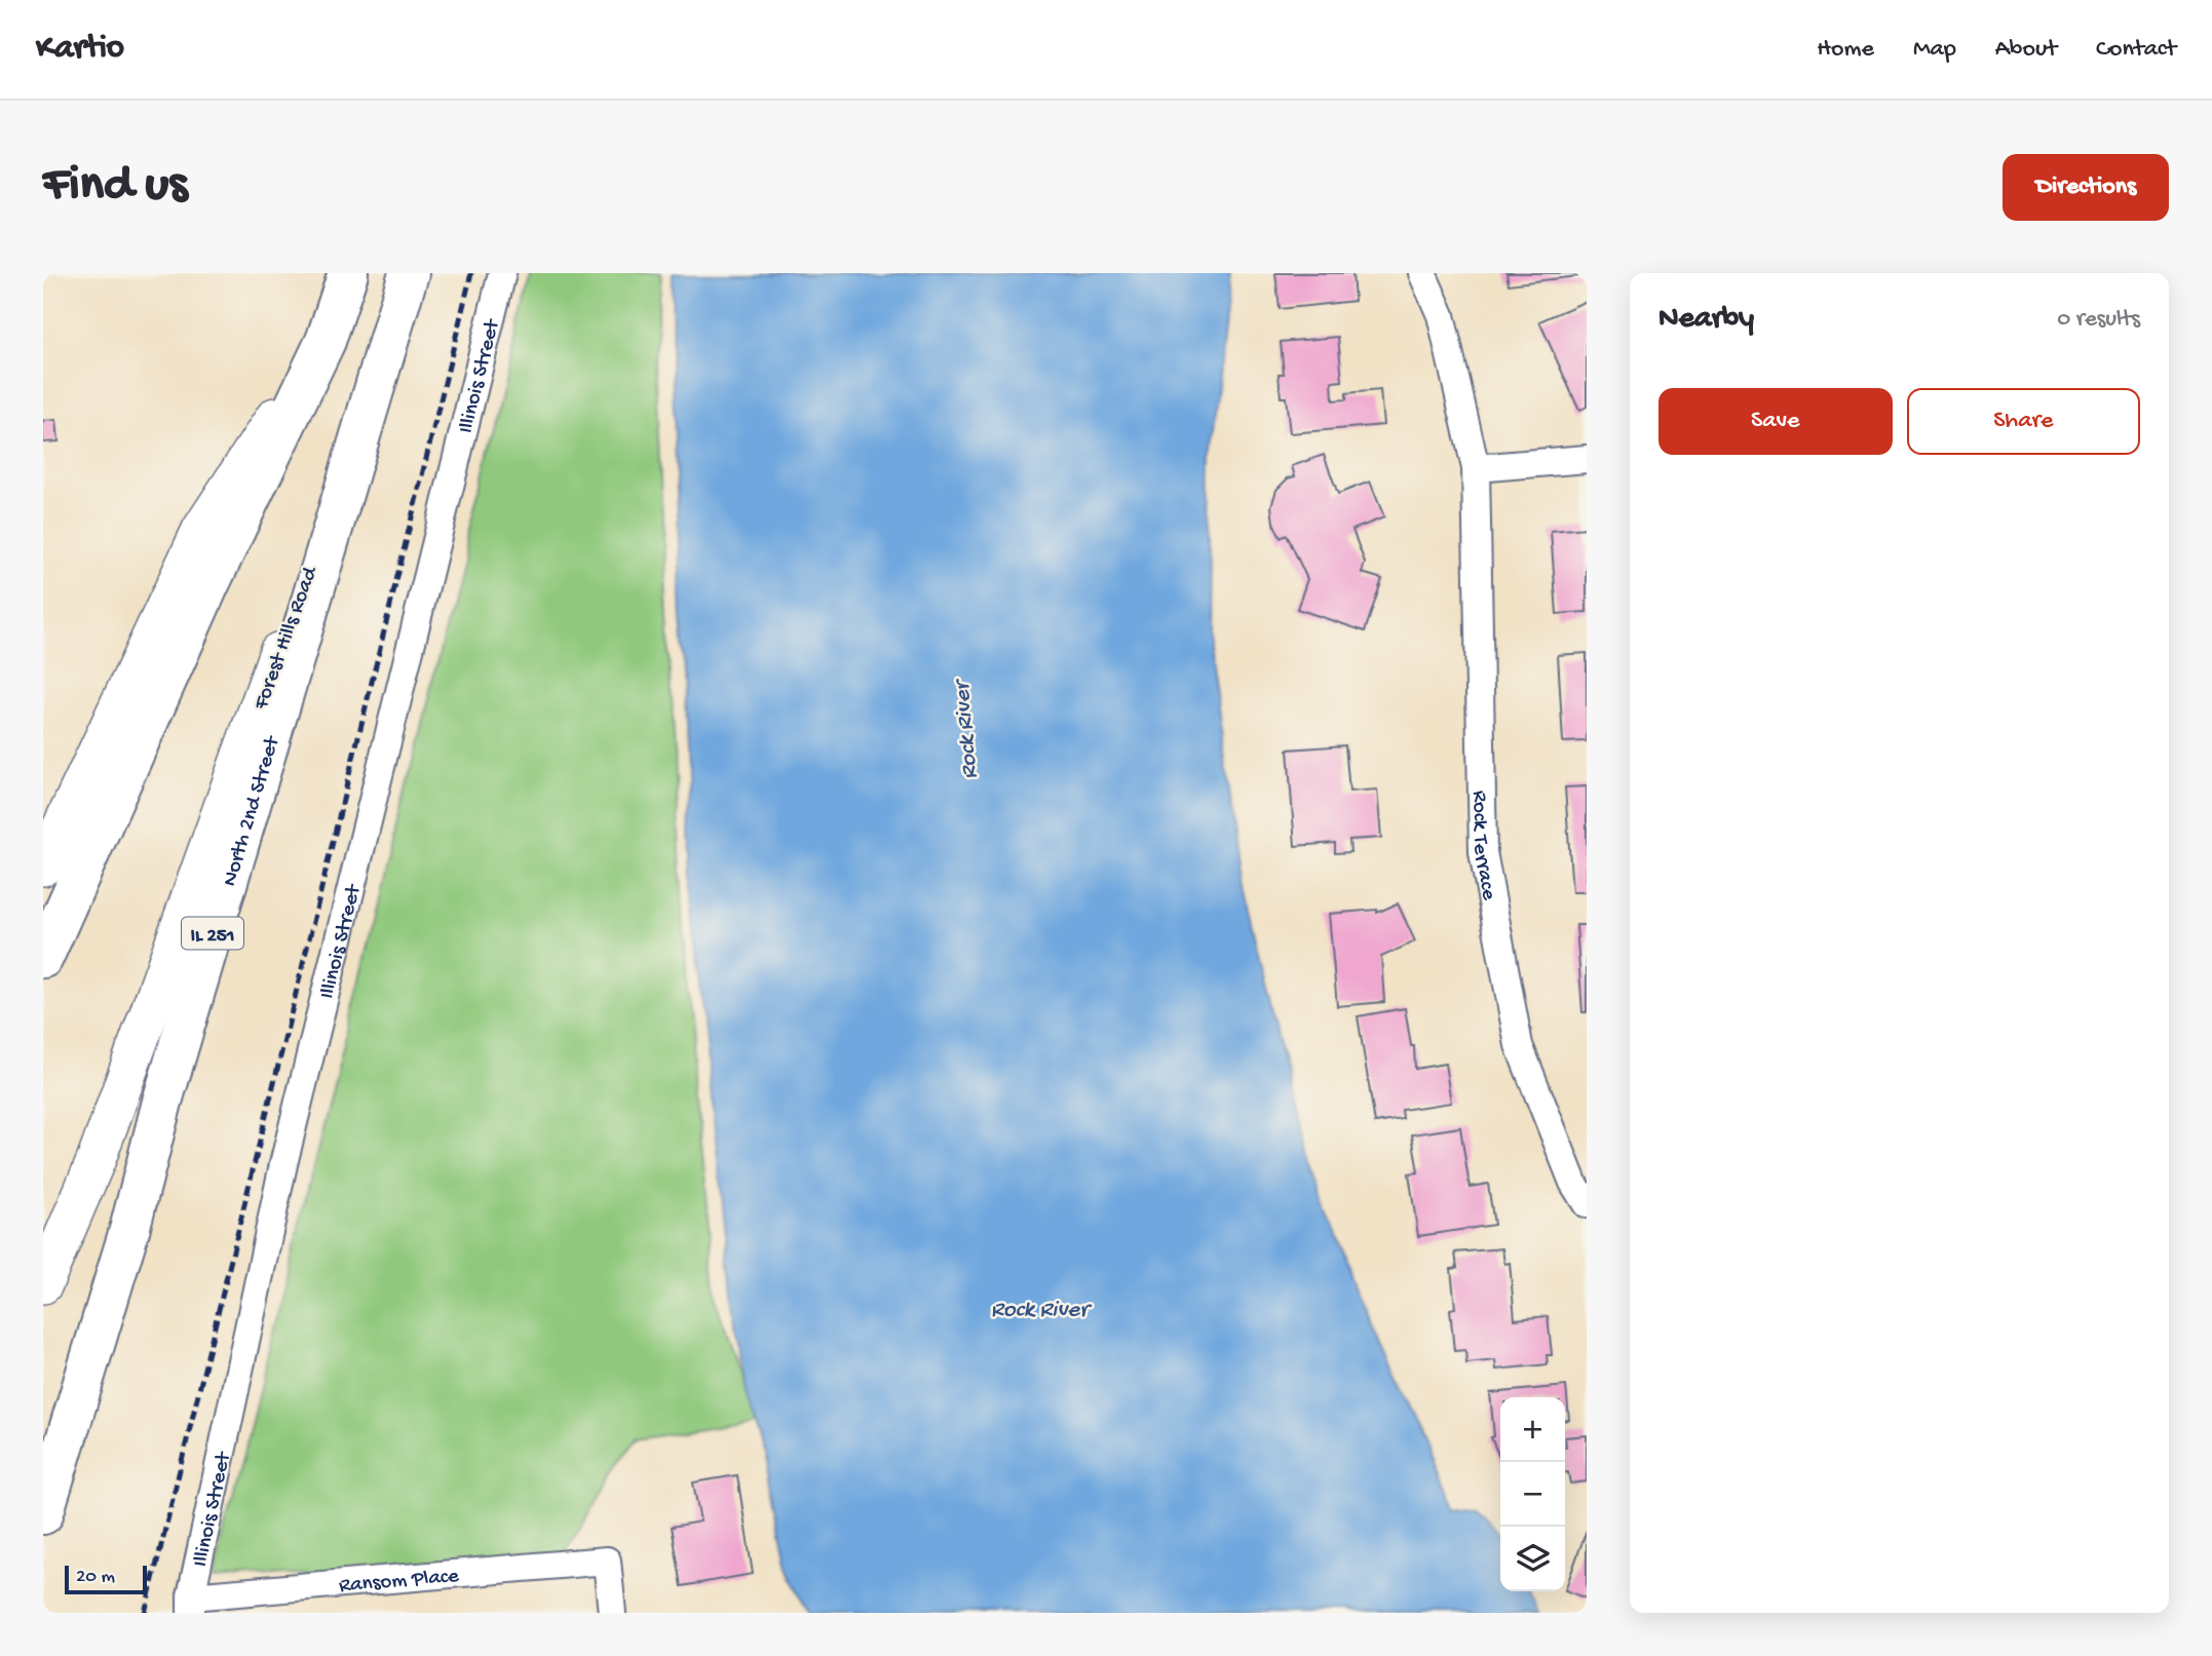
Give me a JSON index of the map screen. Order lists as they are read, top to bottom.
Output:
{
  "streets": {
    "main road": ["North 2nd Street", "IL 251"],
    "street": [
      "Illinois Street",
      "Forest Hills Road",
      "Rock Terrace",
      "Ransom Place"
    ]
  },
  "crossings": [
    ["Illinois Street", "Ransom Place"],
    ["Forest Hills Road", "North 2nd Street"]
  ],
  "water": ["Rock River"],
  "scale_bar": "20 m",
  "page": {
    "header": "Kartio",
    "nav": [
      "Home",
      "Map",
      "About",
      "Contact"
    ],
    "buttons": [
      "Directions",
      ["Save", "Share"]
    ],
    "title": "Find us",
    "heading": ["Nearby", "0 results"],
    "map_buttons": ["+", "−"],
    "scale": "20 m"
  }
}
